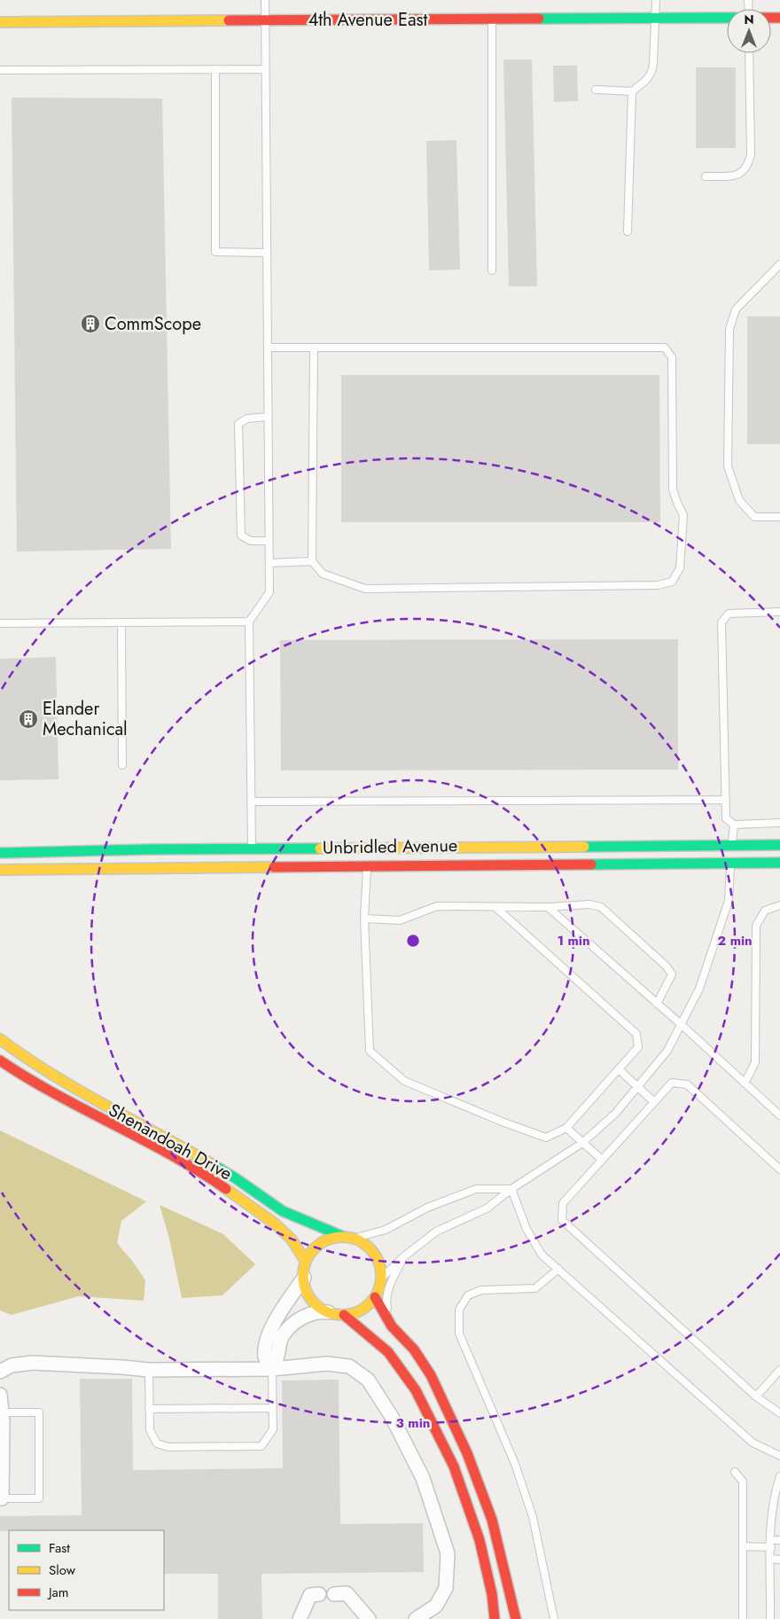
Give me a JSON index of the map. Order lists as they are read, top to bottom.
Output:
{
  "streets": {
    "street": ["4th Avenue East", "Unbridled Avenue", "Shenandoah Drive"]
  },
  "places": {
    "building": ["CommScope", "Elander Mechanical"]
  },
  "legend": ["Fast", "Slow", "Jam"],
  "north": "top",
  "rings": ["1 min", "2 min", "3 min"]
}
